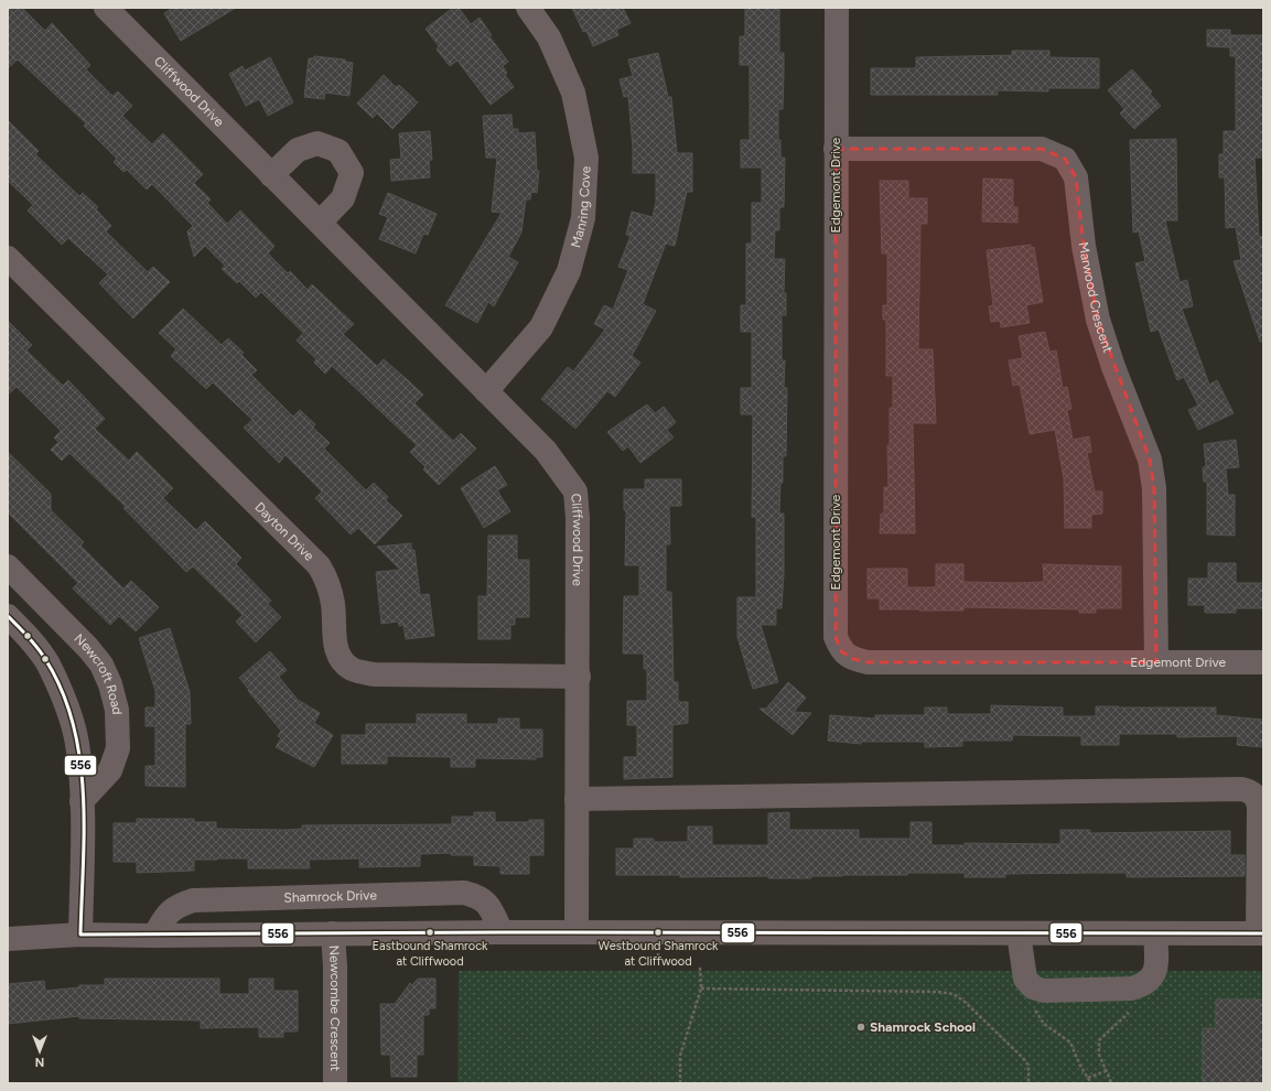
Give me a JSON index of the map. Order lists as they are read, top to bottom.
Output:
{
  "streets": {
    "street": [
      "Cliffwood Drive",
      "Edgemont Drive",
      "Manring Cove",
      "Marwood Crescent",
      "Dayton Drive",
      "Newcroft Road",
      "Shamrock Drive",
      "Newcombe Crescent"
    ]
  },
  "crossings": [
    ["Cliffwood Drive", "Manring Cove"],
    ["Cliffwood Drive", "Dayton Drive"],
    ["Edgemont Drive", "Marwood Crescent"]
  ],
  "places": ["Eastbound Shamrock at Cliffwood", "Westbound Shamrock at Cliffwood", "Shamrock School"],
  "lines": ["transit line 556"],
  "north": "bottom"
}
